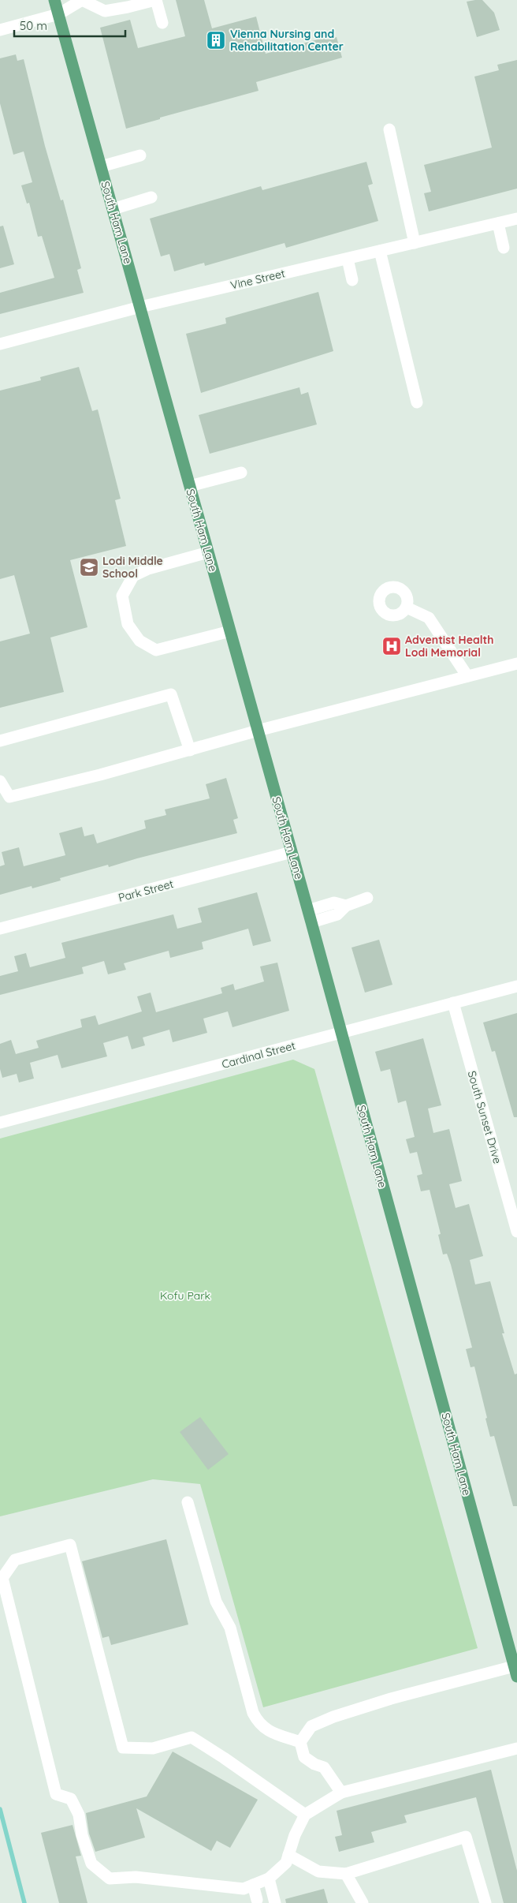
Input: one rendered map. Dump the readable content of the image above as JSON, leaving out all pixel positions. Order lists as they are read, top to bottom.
{
  "streets": {
    "main road": ["South Ham Lane"],
    "street": [
      "Vine Street",
      "Park Street",
      "Cardinal Street",
      "South Sunset Drive"
    ]
  },
  "crossings": [
    ["South Ham Lane", "Vine Street"],
    ["South Ham Lane", "Park Street"],
    ["South Ham Lane", "Cardinal Street"],
    ["Cardinal Street", "South Sunset Drive"]
  ],
  "parks": ["Kofu Park"],
  "places": {
    "building": ["Vienna Nursing and Rehabilitation Center"],
    "school or university": ["Lodi Middle School"],
    "hospital": ["Adventist Health Lodi Memorial"]
  },
  "scale_bar": "50 m"
}
